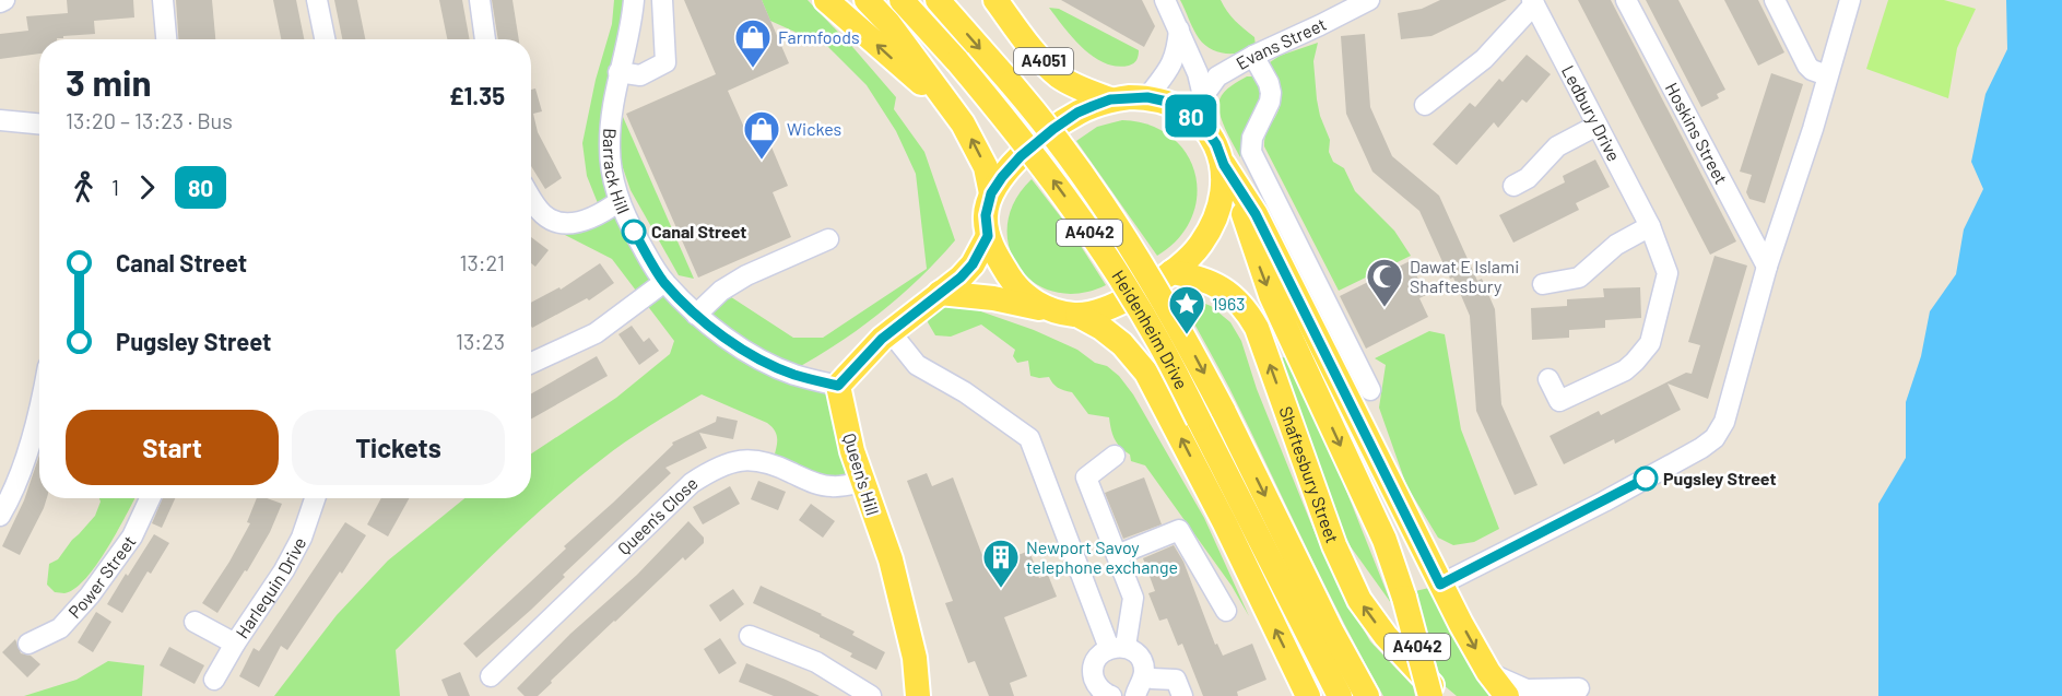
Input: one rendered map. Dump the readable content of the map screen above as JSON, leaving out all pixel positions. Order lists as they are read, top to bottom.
{
  "streets": {
    "main road": [
      "A4051",
      "A4042",
      "Heidenheim Drive",
      "Queen's Hill",
      "Shaftesbury Street"
    ],
    "street": [
      "Evans Street",
      "Ledbury Drive",
      "Hoskins Street",
      "Barrack Hill",
      "Queen's Close",
      "Power Street",
      "Harlequin Drive"
    ]
  },
  "crossings": [
    ["A4051", "Shaftesbury Street"],
    ["Barrack Hill", "Queen's Hill"],
    ["Queen's Hill", "Queen's Close"]
  ],
  "places": {
    "shop": ["Farmfoods", "Wickes"],
    "other": ["Canal Street", "Pugsley Street"],
    "mosque": ["Dawat E Islami Shaftesbury"],
    "place": ["1963"],
    "building": ["Newport Savoy telephone exchange"]
  },
  "lines": ["bus line 80"],
  "page": {
    "on_map": "80",
    "heading": ["3 min", "13:20 – 13:23 · Bus", "£1.35"],
    "legs": ["1", "80"],
    "list": [
      {
        "name": "Canal Street",
        "value": "13:21"
      },
      {
        "name": "Pugsley Street",
        "value": "13:23"
      }
    ],
    "buttons": ["Start", "Tickets"]
  }
}
